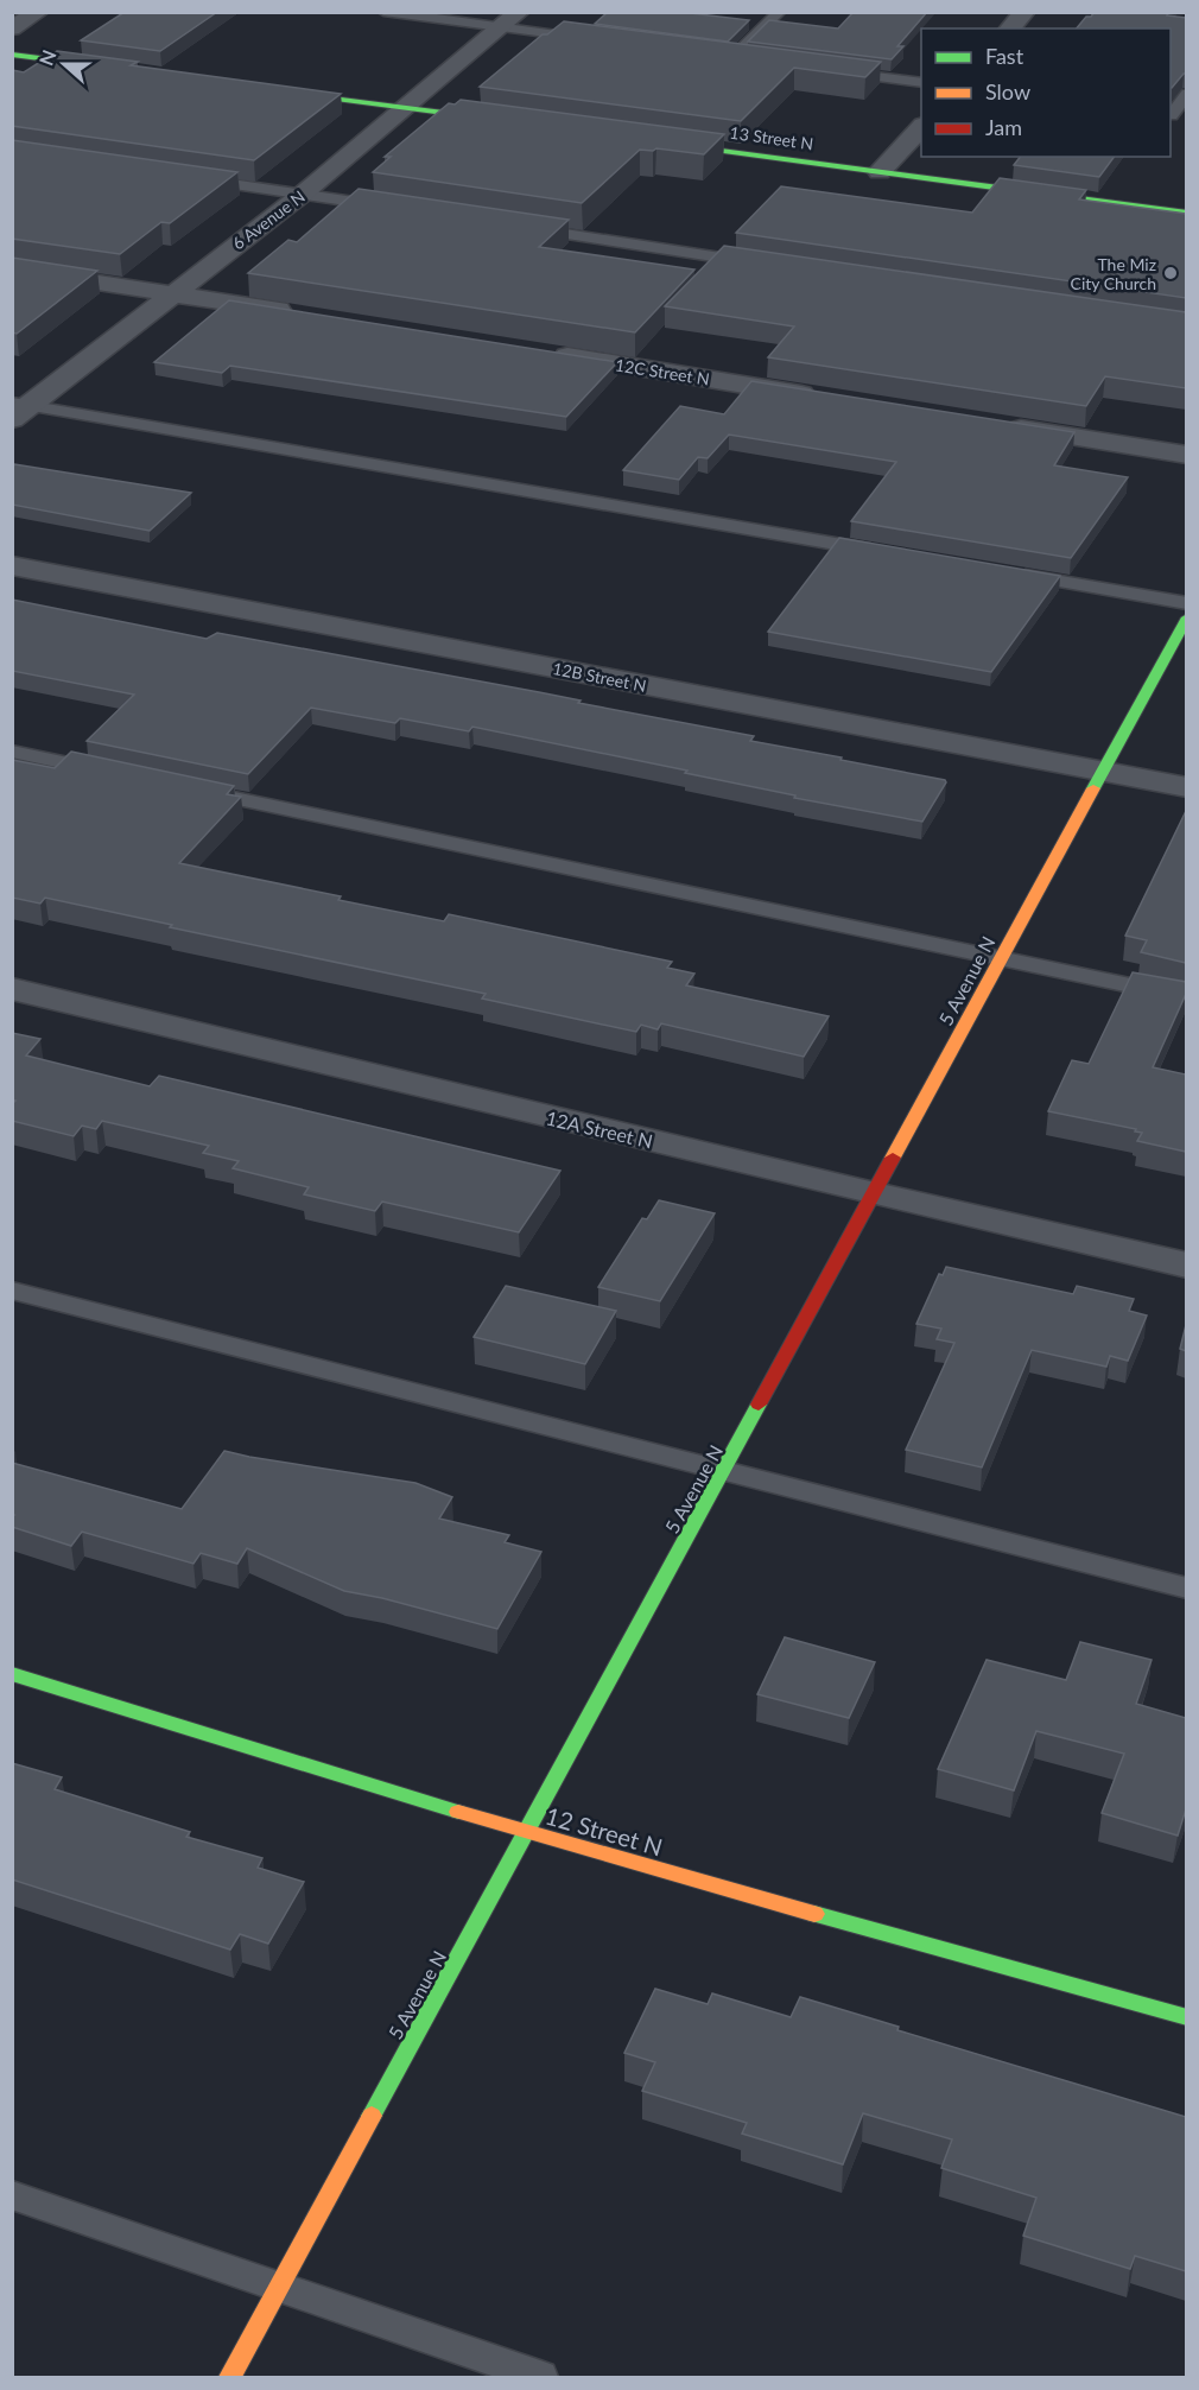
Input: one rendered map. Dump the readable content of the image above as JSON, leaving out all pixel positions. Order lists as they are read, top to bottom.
{
  "streets": {
    "main road": ["13 Street N", "5 Avenue N", "12 Street N"],
    "street": [
      "6 Avenue N",
      "12C Street N",
      "12B Street N",
      "12A Street N"
    ]
  },
  "crossings": [
    ["12B Street N", "5 Avenue N"],
    ["5 Avenue N", "12A Street N"],
    ["5 Avenue N", "12 Street N"]
  ],
  "places": ["The Miz City Church"],
  "legend": ["Fast", "Slow", "Jam"],
  "north": "left"
}
